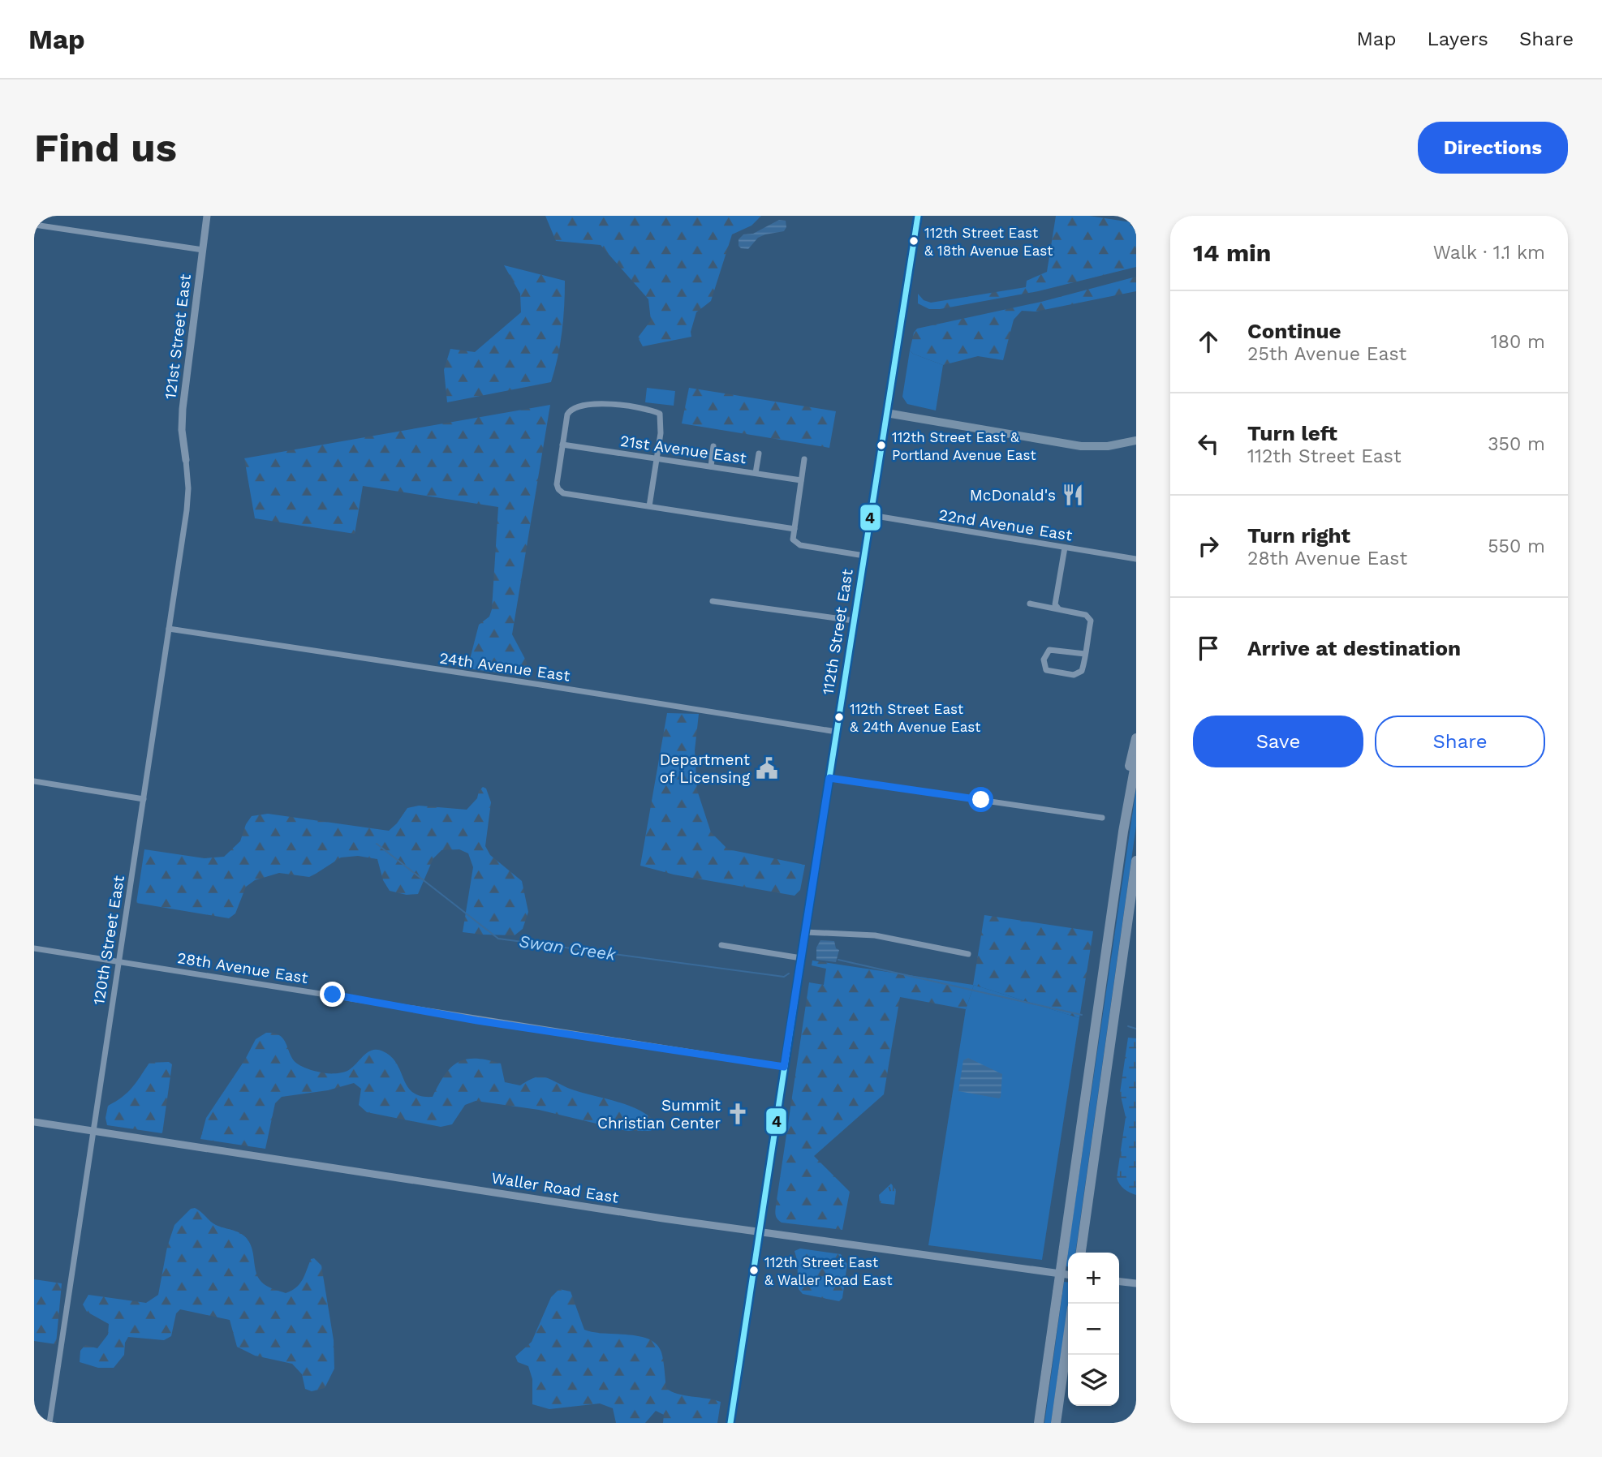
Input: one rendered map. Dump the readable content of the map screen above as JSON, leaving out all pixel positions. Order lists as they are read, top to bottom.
{
  "streets": {
    "main road": ["112th Street East"],
    "street": [
      "121st Street East",
      "21st Avenue East",
      "22nd Avenue East",
      "24th Avenue East",
      "120th Street East",
      "28th Avenue East",
      "Waller Road East"
    ]
  },
  "crossings": [
    ["121st Street East", "120th Street East"],
    ["22nd Avenue East", "112th Street East"],
    ["112th Street East", "24th Avenue East"],
    ["112th Street East", "28th Avenue East"],
    ["112th Street East", "Waller Road East"],
    ["24th Avenue East", "120th Street East"],
    ["120th Street East", "28th Avenue East"],
    ["120th Street East", "Waller Road East"]
  ],
  "water": ["Swan Creek"],
  "places": {
    "other": [
      "112th Street East & 18th Avenue East",
      "112th Street East & Portland Avenue East",
      "112th Street East & 24th Avenue East",
      "112th Street East & Waller Road East"
    ],
    "restaurant": ["McDonald's"],
    "public building": ["Department of Licensing"],
    "church": ["Summit Christian Center"]
  },
  "lines": ["transit line 4"],
  "page": {
    "header": "Map",
    "nav": ["Map", "Layers", "Share"],
    "buttons": [
      "Directions",
      ["Save", "Share"]
    ],
    "title": "Find us",
    "heading": ["14 min", "Walk · 1.1 km"],
    "list": [
      ["Continue", "25th Avenue East", "180 m"],
      ["Turn left", "112th Street East", "350 m"],
      ["Turn right", "28th Avenue East", "550 m"],
      "Arrive at destination"
    ],
    "map_buttons": ["+", "−"]
  }
}
